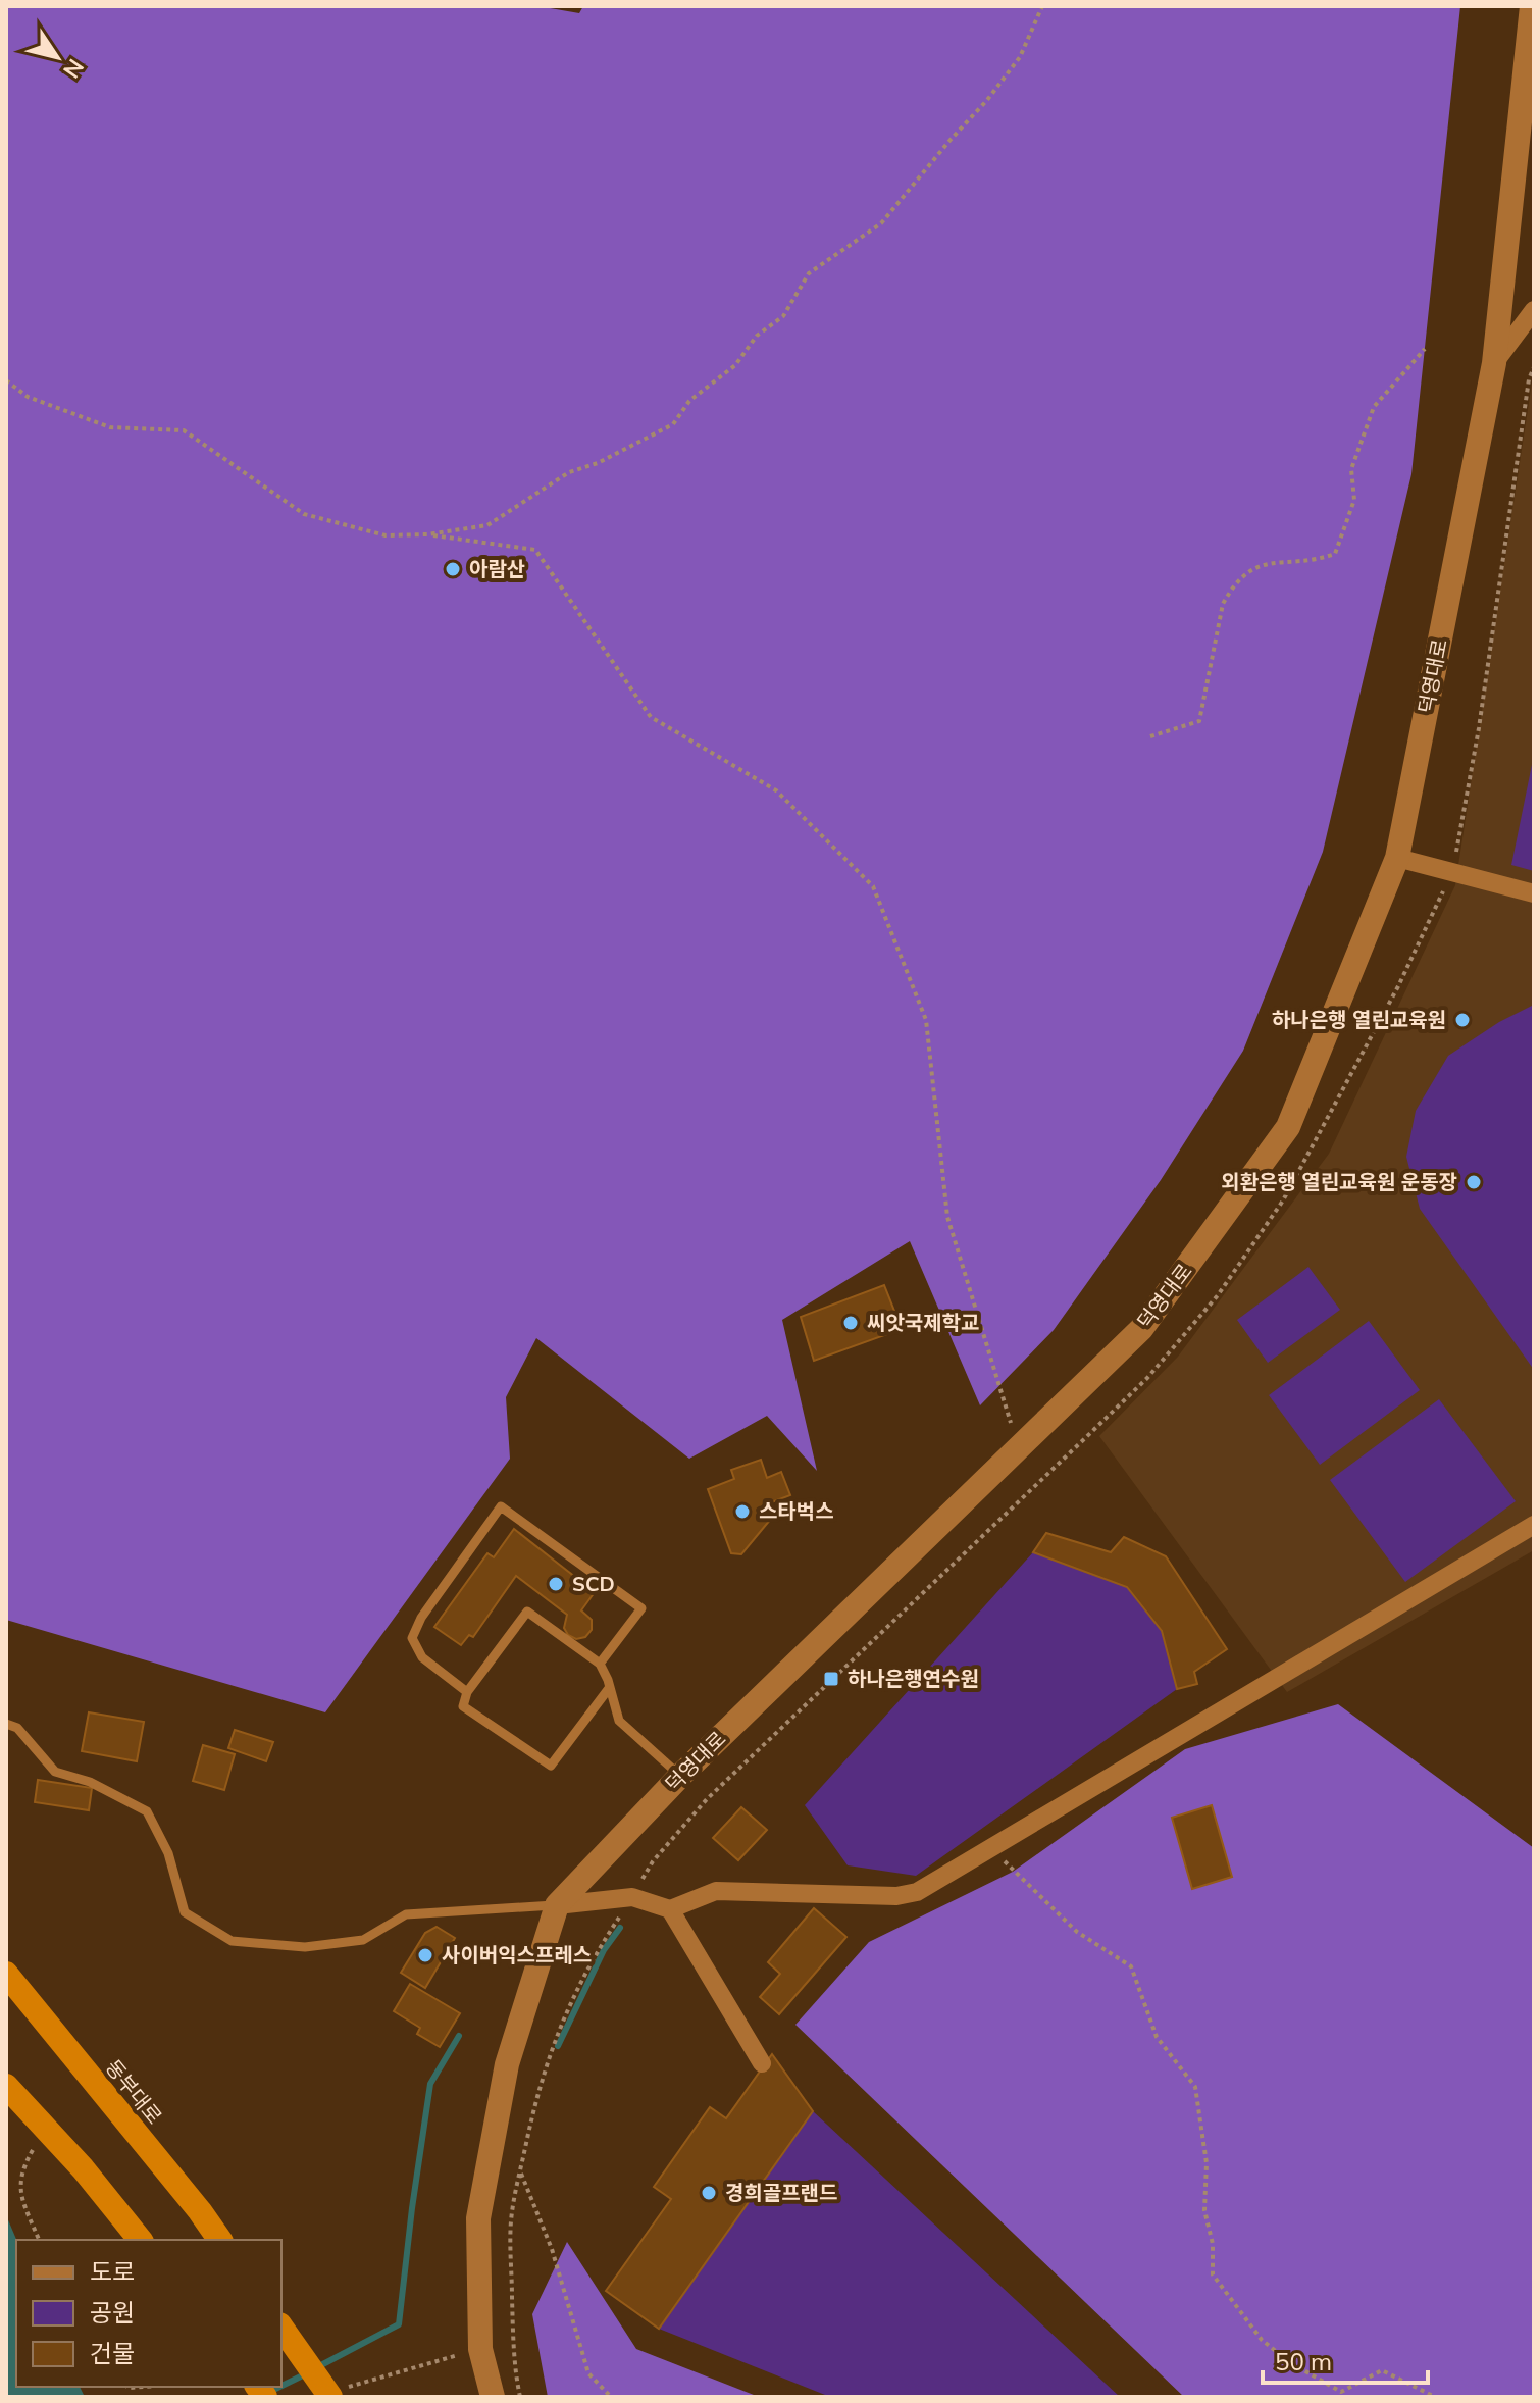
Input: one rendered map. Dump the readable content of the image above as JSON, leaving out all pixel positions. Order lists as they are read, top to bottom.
{
  "streets": {
    "highway": ["동부대로"],
    "main road": ["덕영대로"]
  },
  "places": {
    "other": [
      "아람산",
      "하나은행 열린교육원",
      "외환은행 열린교육원 운동장",
      "씨앗국제학교",
      "스타벅스",
      "SCD",
      "사이버익스프레스",
      "경희골프랜드"
    ],
    "transit": ["하나은행연수원"]
  },
  "legend": ["도로", "공원", "건물"],
  "scale_bar": "50 m",
  "north": "bottom right"
}
